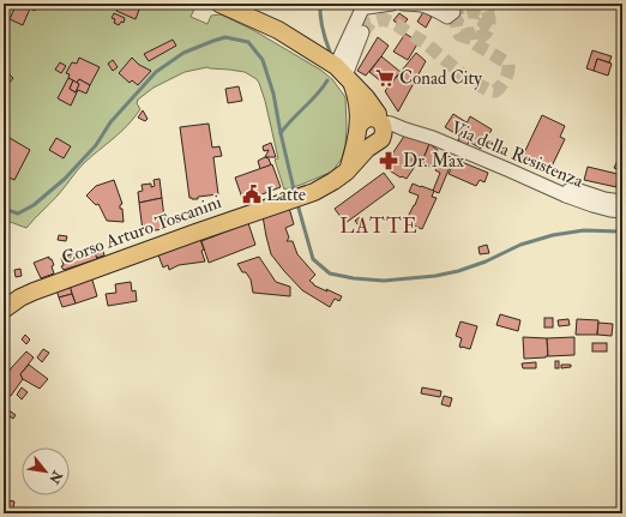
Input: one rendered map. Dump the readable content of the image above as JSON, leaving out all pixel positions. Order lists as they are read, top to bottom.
{
  "streets": {
    "main road": ["Corso Arturo Toscanini"],
    "street": ["Via della Resistenza"]
  },
  "crossings": [
    ["Via della Resistenza", "Corso Arturo Toscanini"]
  ],
  "districts": ["LATTE"],
  "places": {
    "supermarket": ["Conad City"],
    "pharmacy": ["Dr. Max"],
    "public building": ["Latte"]
  },
  "north": "bottom right"
}
